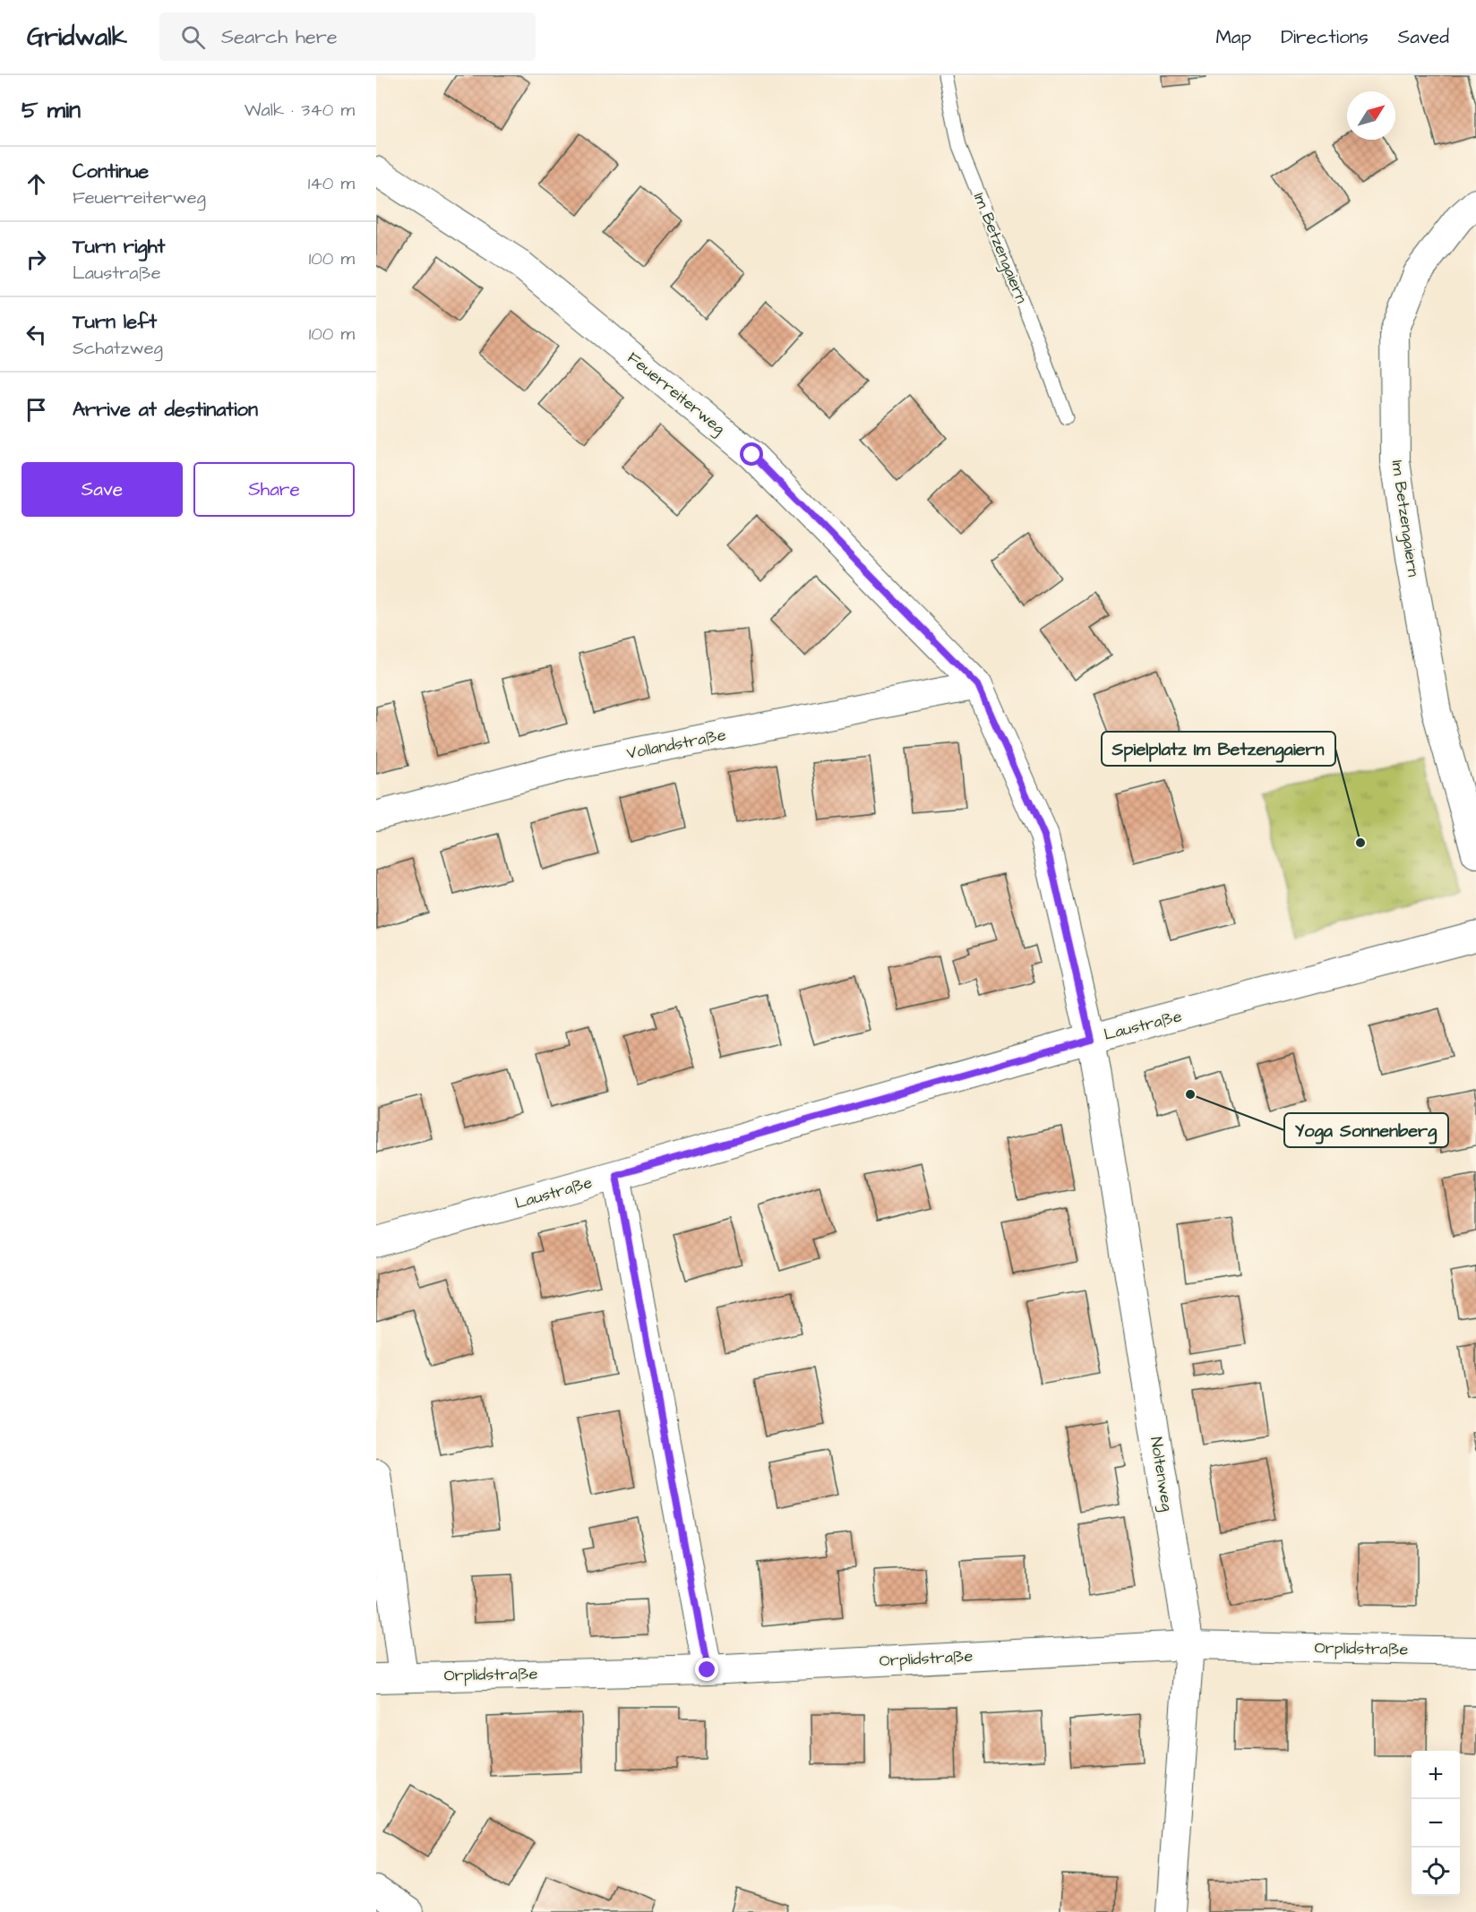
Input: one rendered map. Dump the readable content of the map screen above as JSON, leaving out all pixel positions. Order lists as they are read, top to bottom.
{
  "streets": {
    "street": [
      "Im Betzengaiern",
      "Feuerreiterweg",
      "Vollandstraße",
      "Laustraße",
      "Noltenweg",
      "Orplidstraße"
    ]
  },
  "crossings": [
    ["Feuerreiterweg", "Vollandstraße"],
    ["Feuerreiterweg", "Laustraße"],
    ["Feuerreiterweg", "Noltenweg"],
    ["Laustraße", "Noltenweg"],
    ["Noltenweg", "Orplidstraße"]
  ],
  "places": ["Spielplatz Im Betzengaiern", "Yoga Sonnenberg"],
  "north": "top right",
  "page": {
    "header": "Gridwalk",
    "search": "Search here",
    "nav": ["Map", "Directions", "Saved"],
    "heading": ["5 min", "Walk · 340 m"],
    "list": [
      ["Continue", "Feuerreiterweg", "140 m"],
      ["Turn right", "Laustraße", "100 m"],
      ["Turn left", "Schatzweg", "100 m"],
      "Arrive at destination"
    ],
    "buttons": ["Save", "Share"],
    "map_buttons": ["+", "−"]
  }
}
